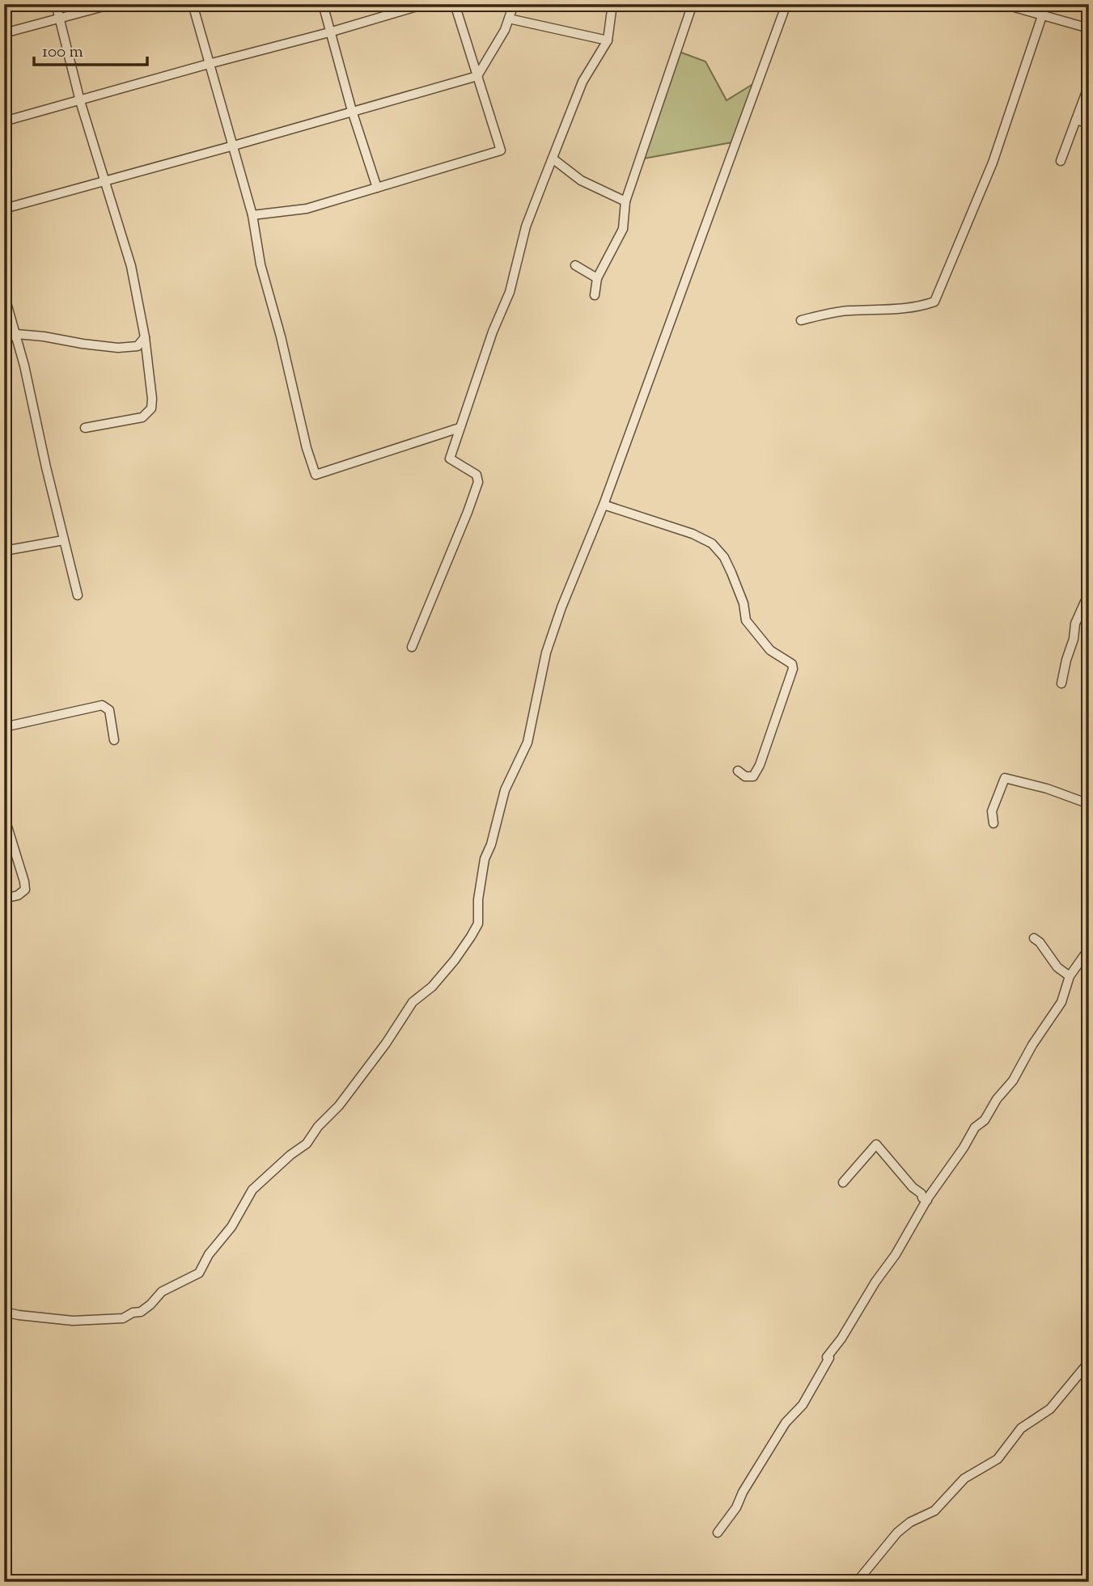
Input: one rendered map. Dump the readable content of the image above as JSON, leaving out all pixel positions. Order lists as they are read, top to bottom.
{
  "scale_bar": "100 m"
}
